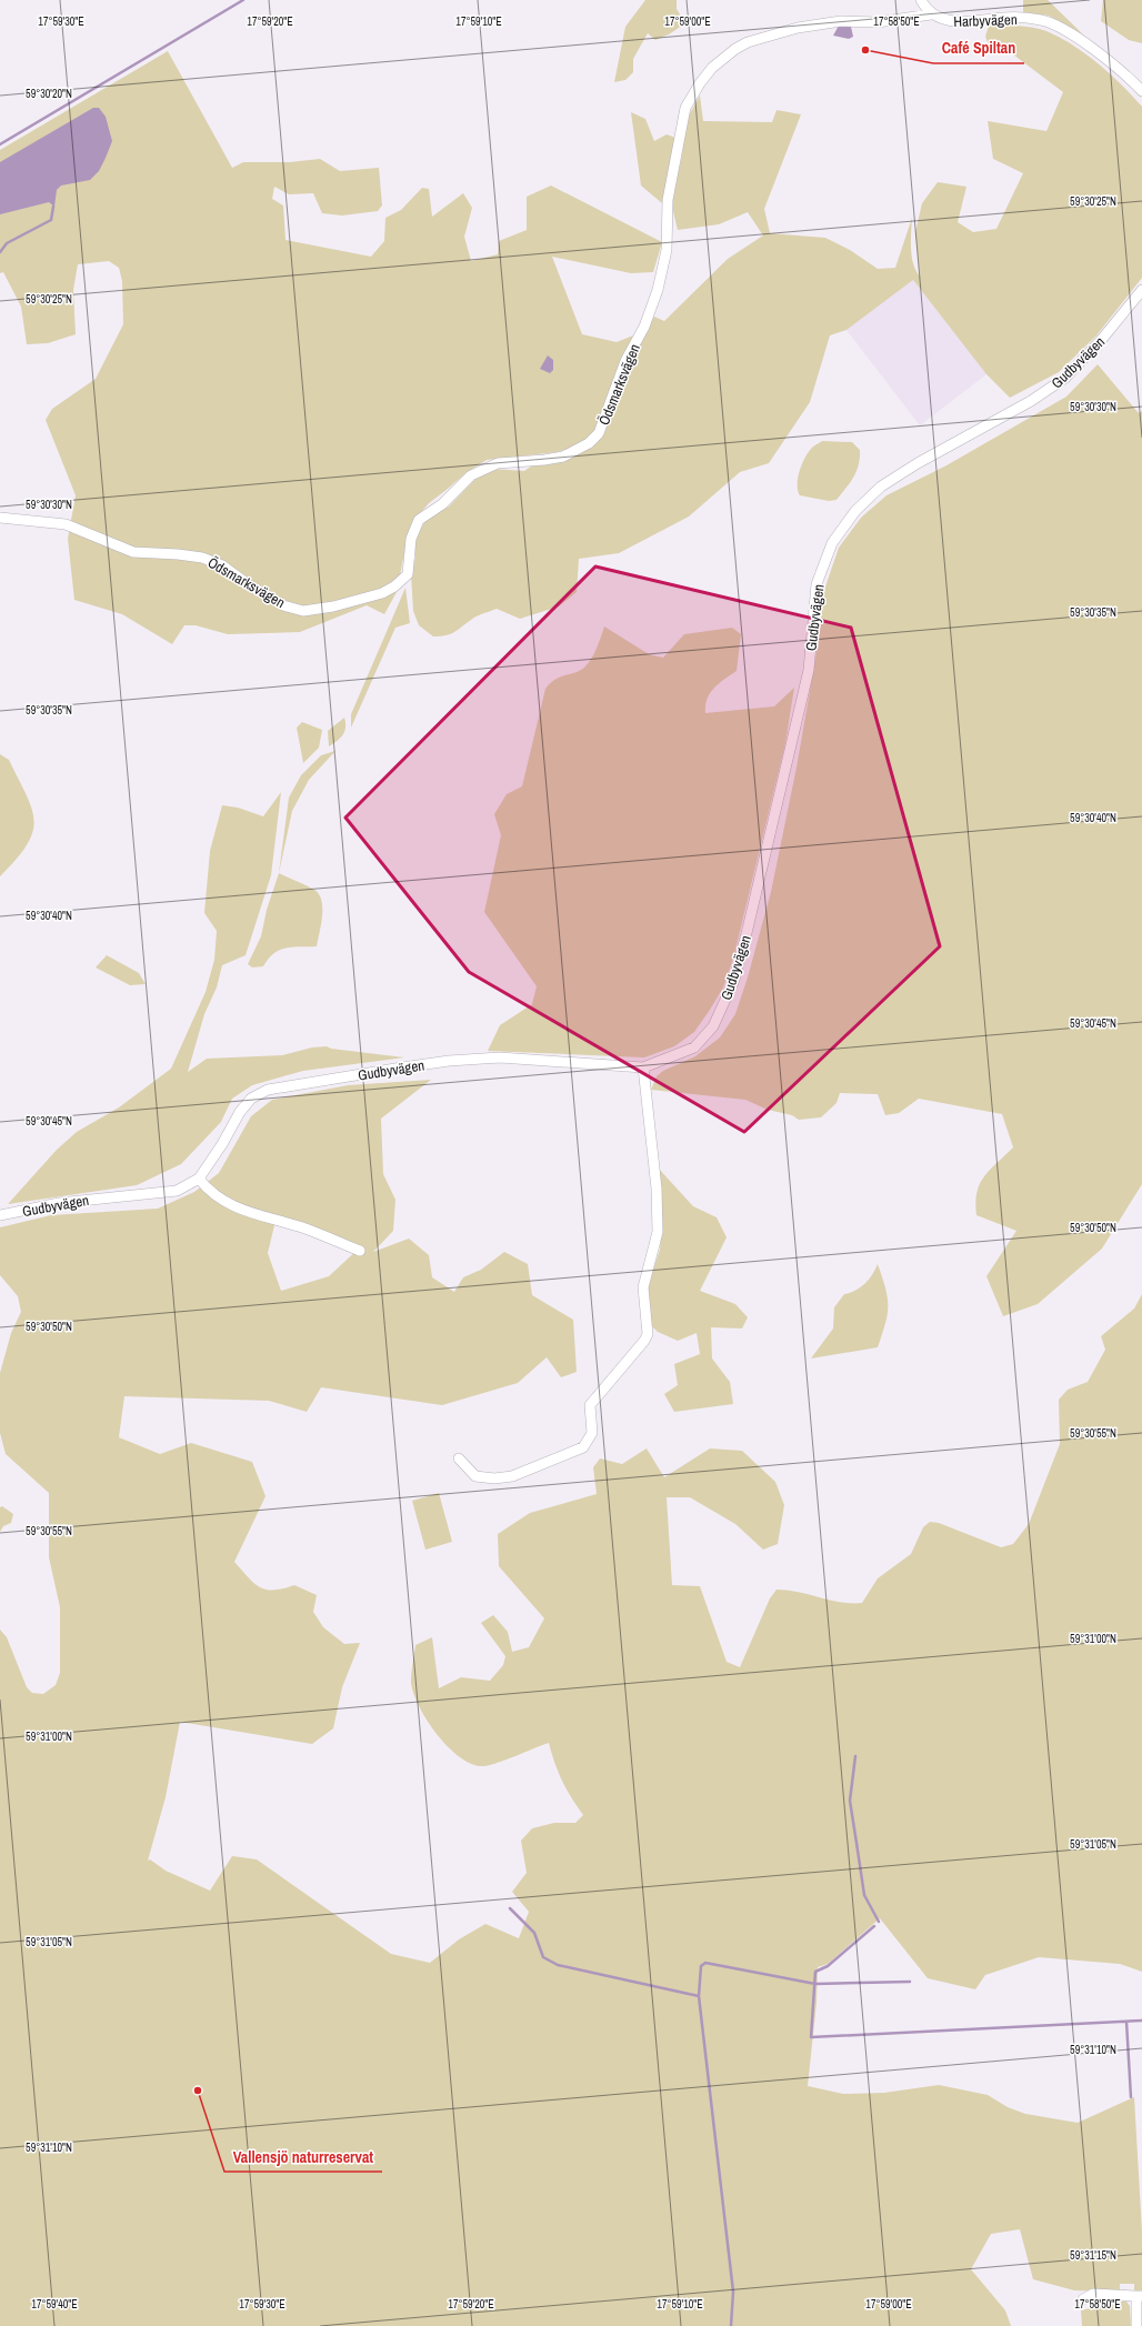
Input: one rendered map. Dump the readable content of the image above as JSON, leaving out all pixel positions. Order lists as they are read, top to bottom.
{
  "streets": {
    "street": ["Harbyvägen", "Gudbyvägen", "Ödsmarksvägen"]
  },
  "crossings": [
    ["Harbyvägen", "Ödsmarksvägen"]
  ],
  "places": ["Café Spiltan", "Vallensjö naturreservat"],
  "coordinates": [
    "17°59'30\"E",
    "17°59'20\"E",
    "17°59'10\"E",
    "17°59'00\"E",
    "17°58'50\"E",
    "59°30'20\"N",
    "59°30'25\"N",
    "59°30'30\"N",
    "59°30'35\"N",
    "59°30'40\"N",
    "59°30'45\"N",
    "59°30'50\"N",
    "59°30'55\"N",
    "59°31'00\"N",
    "59°31'05\"N",
    "59°31'10\"N",
    "59°31'15\"N",
    "17°59'40\"E"
  ]
}
